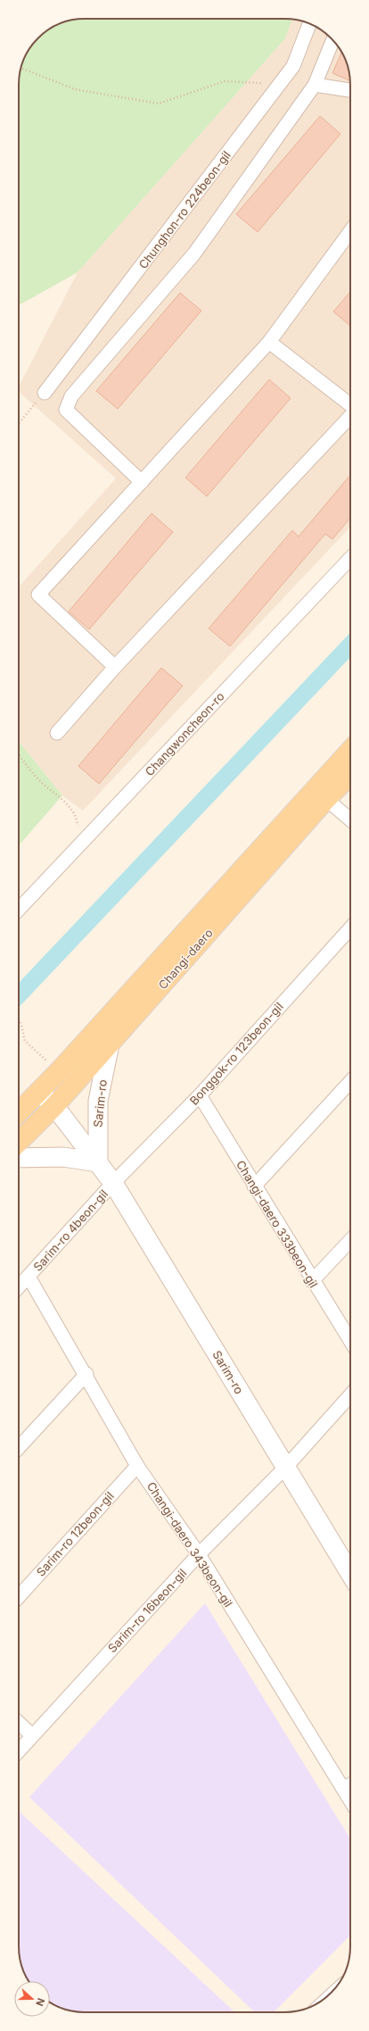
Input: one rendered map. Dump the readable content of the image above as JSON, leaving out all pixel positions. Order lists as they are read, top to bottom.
{
  "streets": {
    "main road": ["Changi-daero"],
    "street": [
      "Chunghon-ro 224beon-gil",
      "Changwoncheon-ro",
      "Bonggok-ro 123beon-gil",
      "Sarim-ro",
      "Changi-daero 333beon-gil",
      "Sarim-ro 4beon-gil",
      "Sarim-ro 12beon-gil",
      "Changi-daero 343beon-gil",
      "Sarim-ro 16beon-gil"
    ]
  },
  "crossings": [
    ["Changi-daero", "Sarim-ro"],
    ["Bonggok-ro 123beon-gil", "Sarim-ro"],
    ["Bonggok-ro 123beon-gil", "Changi-daero 333beon-gil"],
    ["Bonggok-ro 123beon-gil", "Sarim-ro 4beon-gil"],
    ["Sarim-ro", "Sarim-ro 4beon-gil"],
    ["Sarim-ro", "Sarim-ro 16beon-gil"],
    ["Sarim-ro 4beon-gil", "Changi-daero 343beon-gil"],
    ["Sarim-ro 12beon-gil", "Changi-daero 343beon-gil"],
    ["Changi-daero 343beon-gil", "Sarim-ro 16beon-gil"]
  ],
  "north": "right"
}
